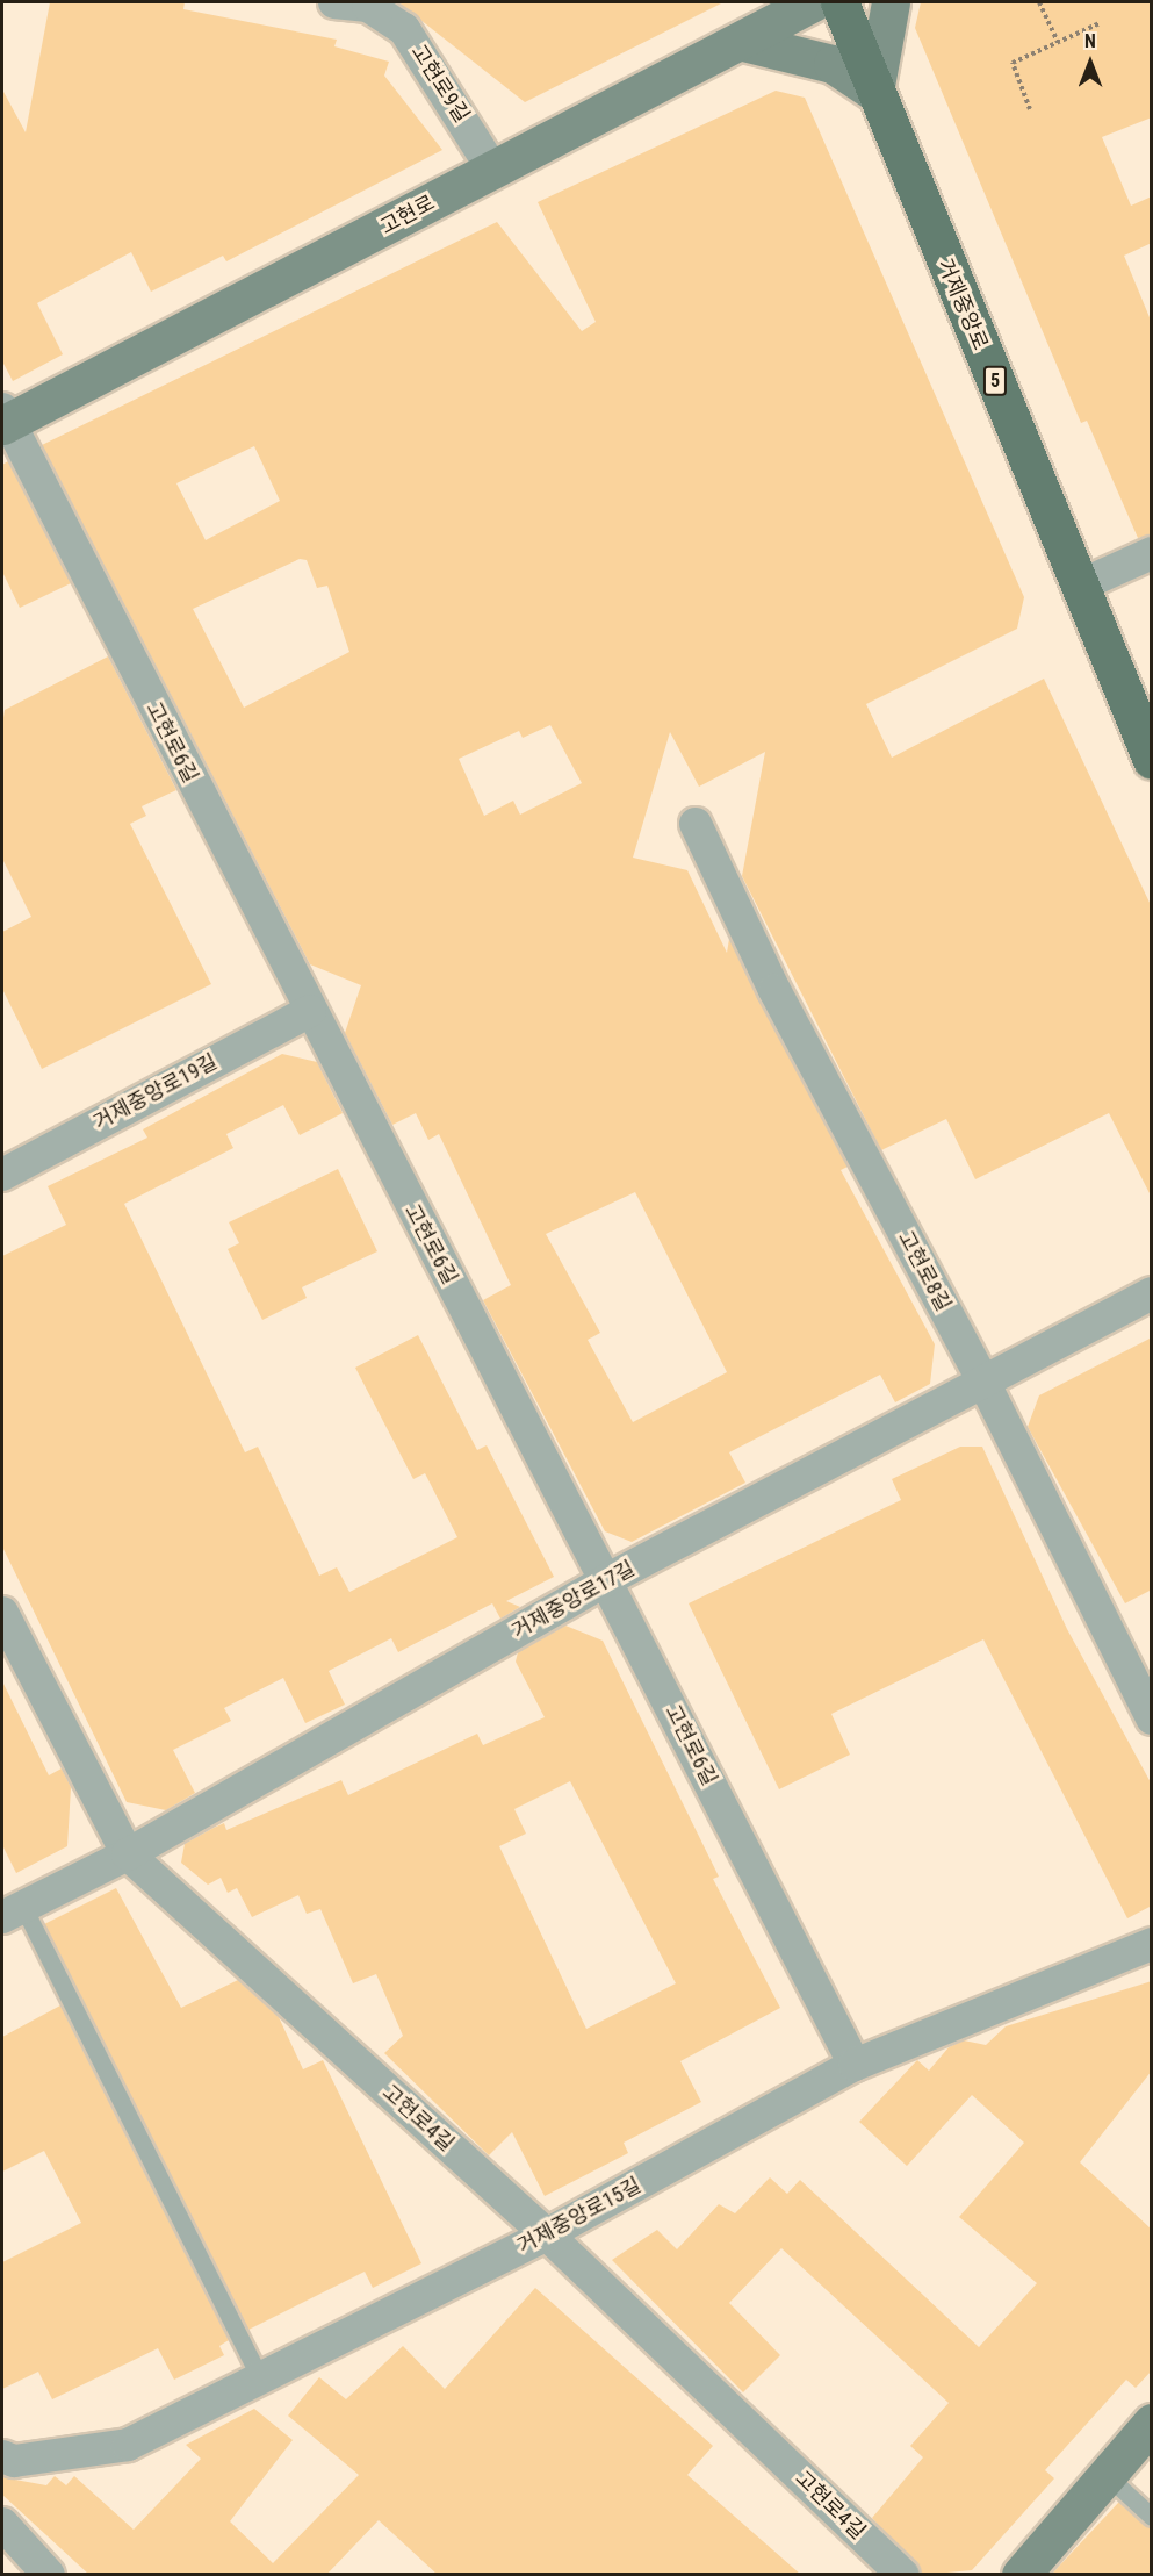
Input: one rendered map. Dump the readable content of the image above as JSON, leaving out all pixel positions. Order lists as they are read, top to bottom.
{
  "streets": {
    "main road": ["거제중앙로", "5"],
    "street": [
      "고현로9길",
      "고현로",
      "고현로6길",
      "거제중앙로19길",
      "고현로8길",
      "거제중앙로17길",
      "고현로4길",
      "거제중앙로15길"
    ]
  },
  "crossings": [
    ["고현로9길", "고현로"],
    ["고현로", "고현로6길"],
    ["고현로6길", "거제중앙로19길"],
    ["고현로6길", "거제중앙로17길"],
    ["고현로6길", "거제중앙로15길"],
    ["고현로8길", "거제중앙로17길"],
    ["거제중앙로17길", "고현로4길"],
    ["고현로4길", "거제중앙로15길"]
  ],
  "north": "top"
}
